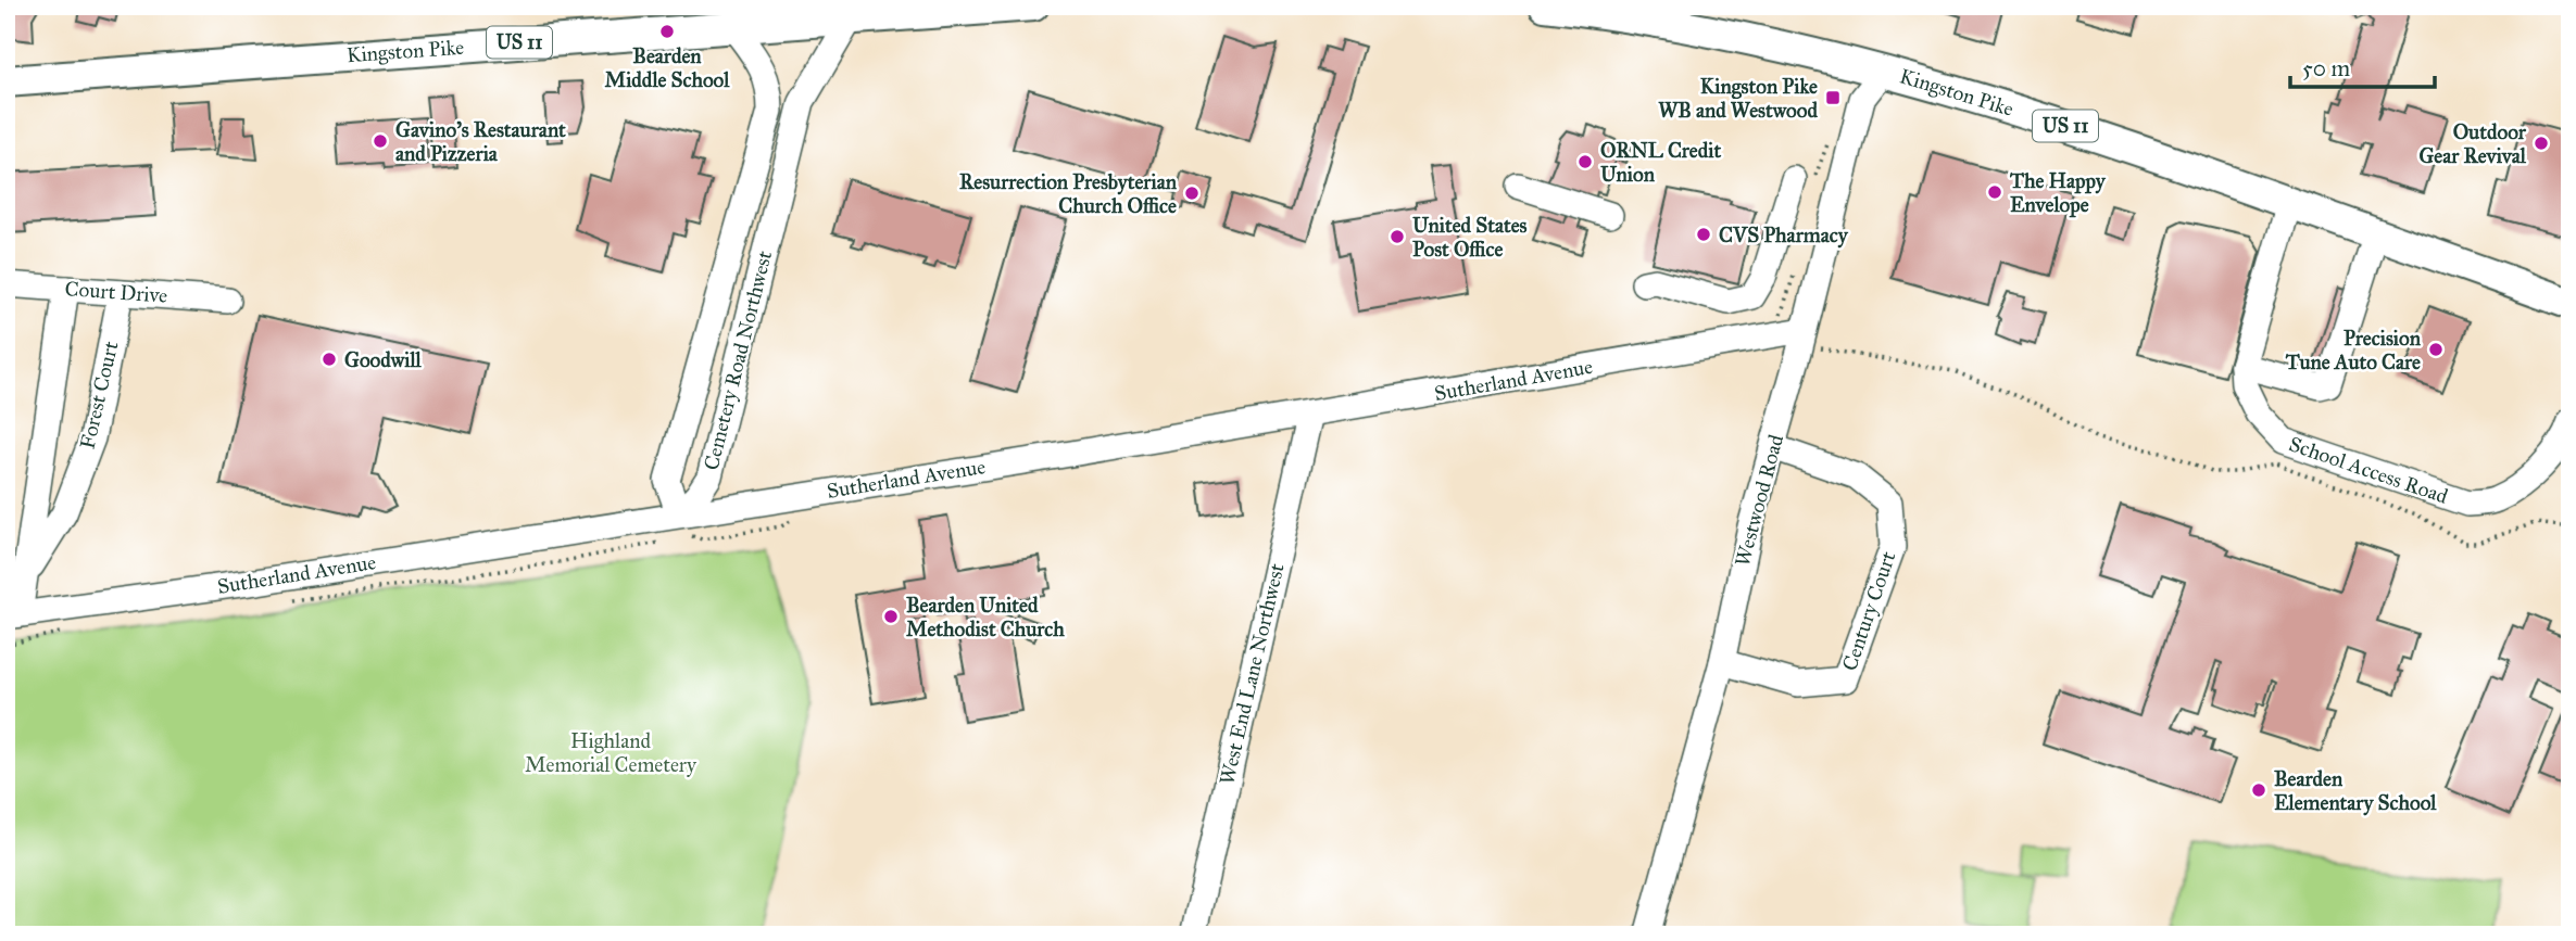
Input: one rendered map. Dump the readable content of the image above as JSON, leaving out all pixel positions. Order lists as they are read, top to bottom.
{
  "streets": {
    "main road": ["US 11", "Kingston Pike"],
    "street": [
      "Court Drive",
      "Cemetery Road Northwest",
      "Sutherland Avenue",
      "Forest Court",
      "School Access Road",
      "Westwood Road",
      "Century Court",
      "West End Lane Northwest"
    ]
  },
  "crossings": [
    ["Kingston Pike", "Cemetery Road Northwest"],
    ["Kingston Pike", "Westwood Road"],
    ["Court Drive", "Forest Court"],
    ["Cemetery Road Northwest", "Sutherland Avenue"],
    ["Sutherland Avenue", "Forest Court"],
    ["Sutherland Avenue", "Westwood Road"],
    ["Sutherland Avenue", "West End Lane Northwest"],
    ["Westwood Road", "Century Court"]
  ],
  "parks": ["Highland Memorial Cemetery"],
  "places": {
    "other": [
      "Bearden Middle School",
      "Gavino's Restaurant and Pizzeria",
      "Outdoor Gear Revival",
      "ORNL Credit Union",
      "The Happy Envelope",
      "Resurrection Presbyterian Church Office",
      "CVS Pharmacy",
      "United States Post Office",
      "Precision Tune Auto Care",
      "Goodwill",
      "Bearden United Methodist Church",
      "Bearden Elementary School"
    ],
    "transit": ["Kingston Pike WB and Westwood"]
  },
  "scale_bar": "50 m"
}
